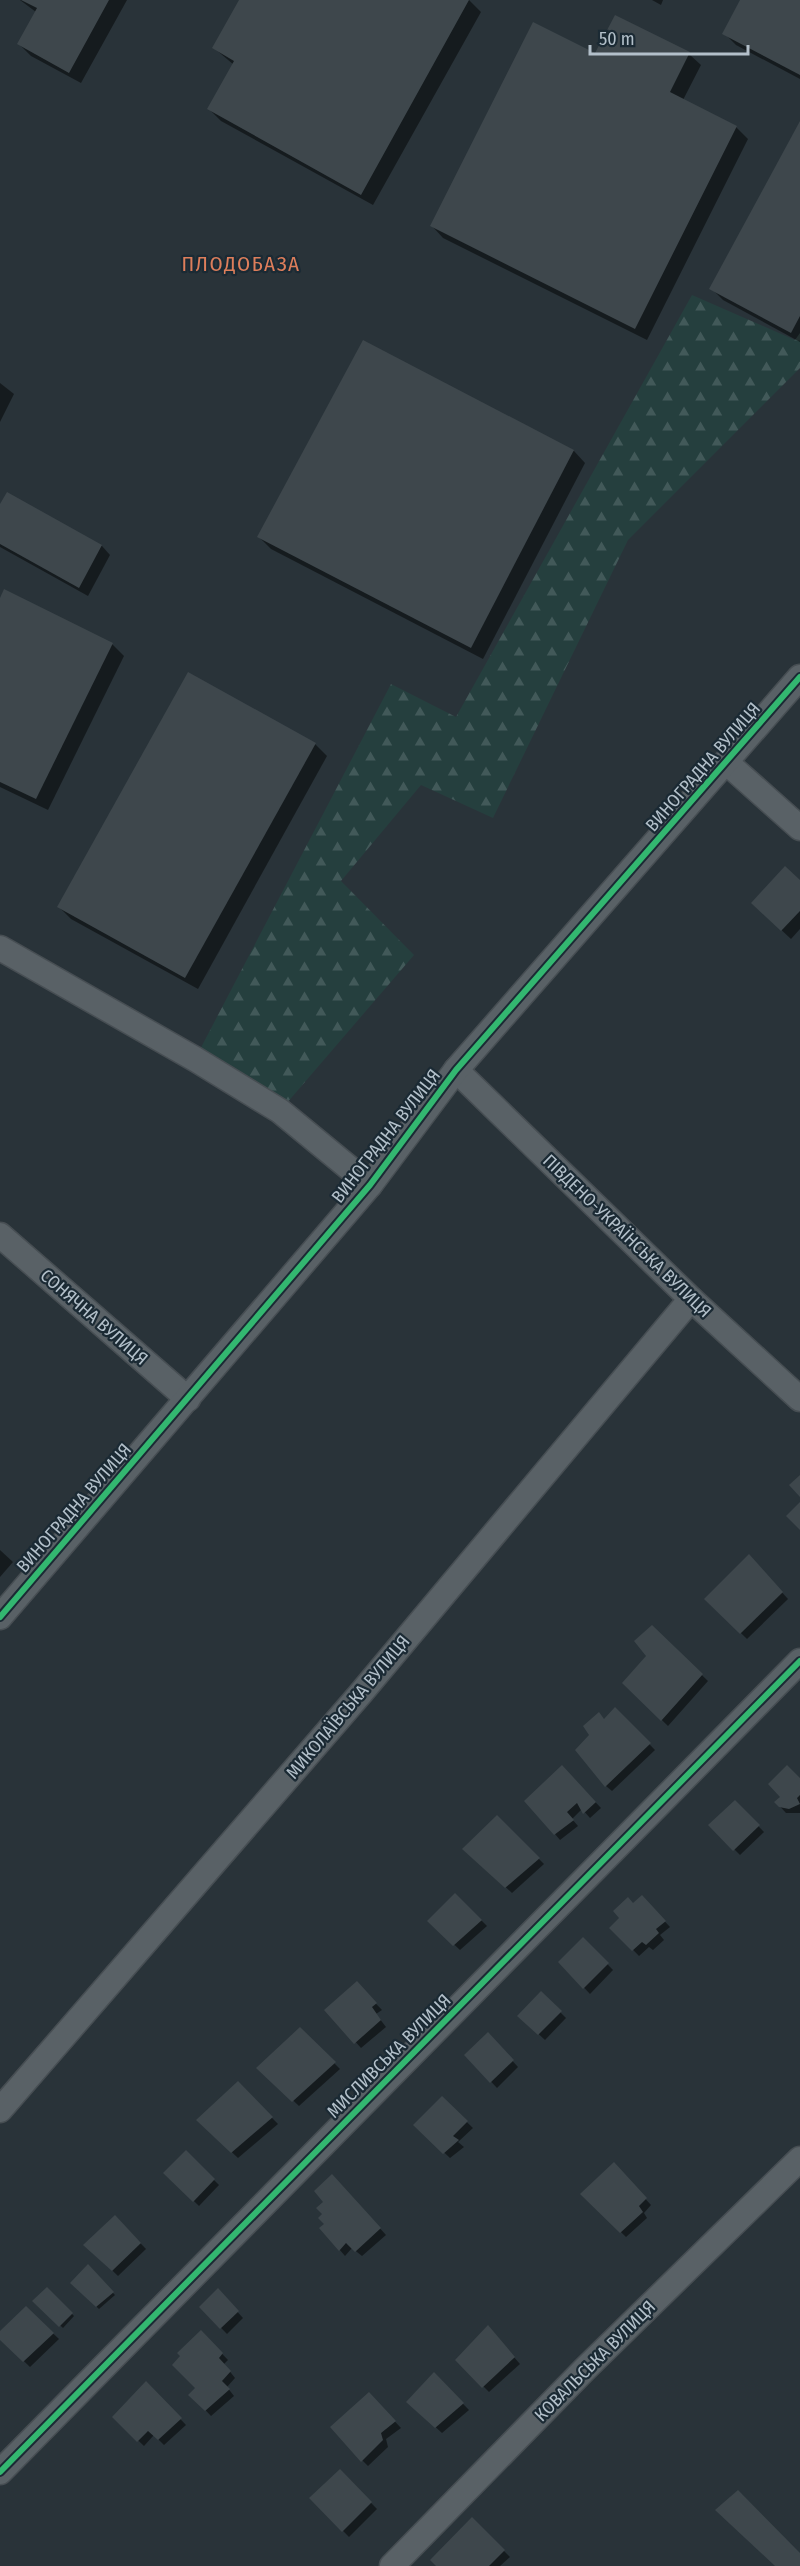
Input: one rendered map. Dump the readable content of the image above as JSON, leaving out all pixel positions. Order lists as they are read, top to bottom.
{
  "streets": {
    "street": [
      "ВИНОГРАДНА ВУЛИЦЯ",
      "ПІВДЕНО-УКРАЇНСЬКА ВУЛИЦЯ",
      "СОНЯЧНА ВУЛИЦЯ",
      "МИКОЛАЇВСЬКА ВУЛИЦЯ",
      "МИСЛИВСЬКА ВУЛИЦЯ",
      "КОВАЛЬСЬКА ВУЛИЦЯ"
    ]
  },
  "crossings": [
    ["ВИНОГРАДНА ВУЛИЦЯ", "ПІВДЕНО-УКРАЇНСЬКА ВУЛИЦЯ"],
    ["ВИНОГРАДНА ВУЛИЦЯ", "СОНЯЧНА ВУЛИЦЯ"],
    ["ПІВДЕНО-УКРАЇНСЬКА ВУЛИЦЯ", "МИКОЛАЇВСЬКА ВУЛИЦЯ"]
  ],
  "districts": ["ПЛОДОБАЗА"],
  "scale_bar": "50 m"
}
